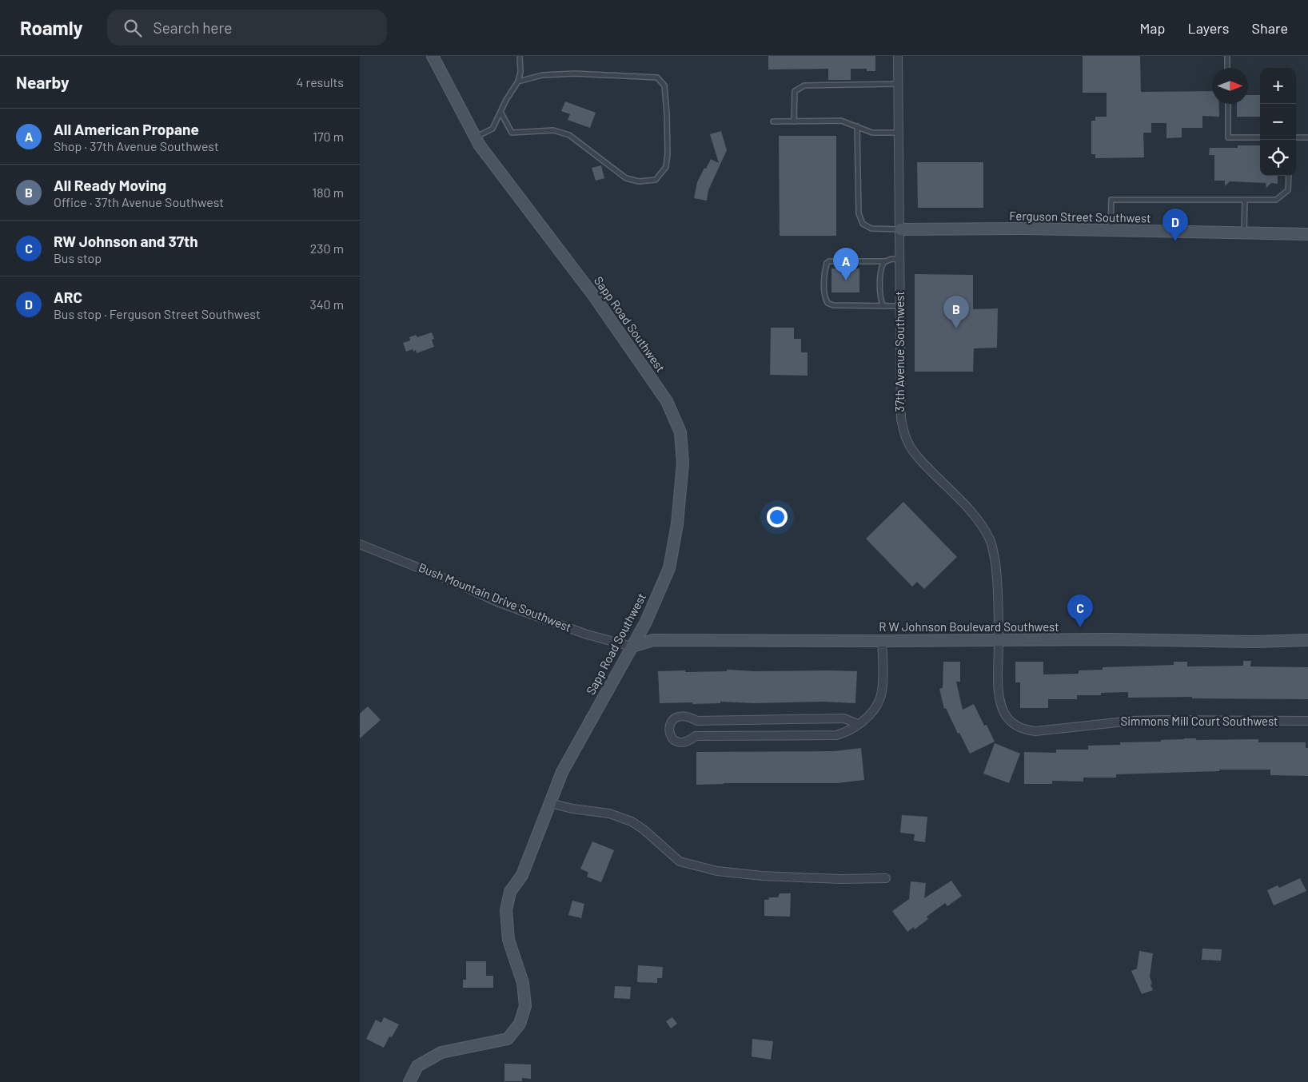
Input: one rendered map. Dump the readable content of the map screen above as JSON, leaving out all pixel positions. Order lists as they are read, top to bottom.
{
  "streets": {
    "street": [
      "Ferguson Street Southwest",
      "Sapp Road Southwest",
      "37th Avenue Southwest",
      "Bush Mountain Drive Southwest",
      "R W Johnson Boulevard Southwest",
      "Simmons Mill Court Southwest"
    ]
  },
  "crossings": [
    ["Ferguson Street Southwest", "37th Avenue Southwest"],
    ["Sapp Road Southwest", "Bush Mountain Drive Southwest"],
    ["Sapp Road Southwest", "R W Johnson Boulevard Southwest"],
    ["37th Avenue Southwest", "R W Johnson Boulevard Southwest"],
    ["37th Avenue Southwest", "Simmons Mill Court Southwest"],
    ["Bush Mountain Drive Southwest", "R W Johnson Boulevard Southwest"],
    ["R W Johnson Boulevard Southwest", "Simmons Mill Court Southwest"]
  ],
  "north": "right",
  "page": {
    "header": "Roamly",
    "search": "Search here",
    "nav": ["Map", "Layers", "Share"],
    "heading": ["Nearby", "4 results"],
    "map_buttons": ["+", "−"],
    "list": [
      {
        "mark": "A",
        "name": "All American Propane",
        "note": "Shop · 37th Avenue Southwest",
        "value": "170 m"
      },
      {
        "mark": "B",
        "name": "All Ready Moving",
        "note": "Office · 37th Avenue Southwest",
        "value": "180 m"
      },
      {
        "mark": "C",
        "name": "RW Johnson and 37th",
        "note": "Bus stop",
        "value": "230 m"
      },
      {
        "mark": "D",
        "name": "ARC",
        "note": "Bus stop · Ferguson Street Southwest",
        "value": "340 m"
      }
    ],
    "pins": [
      "D",
      "A",
      "B",
      "C"
    ]
  }
}
